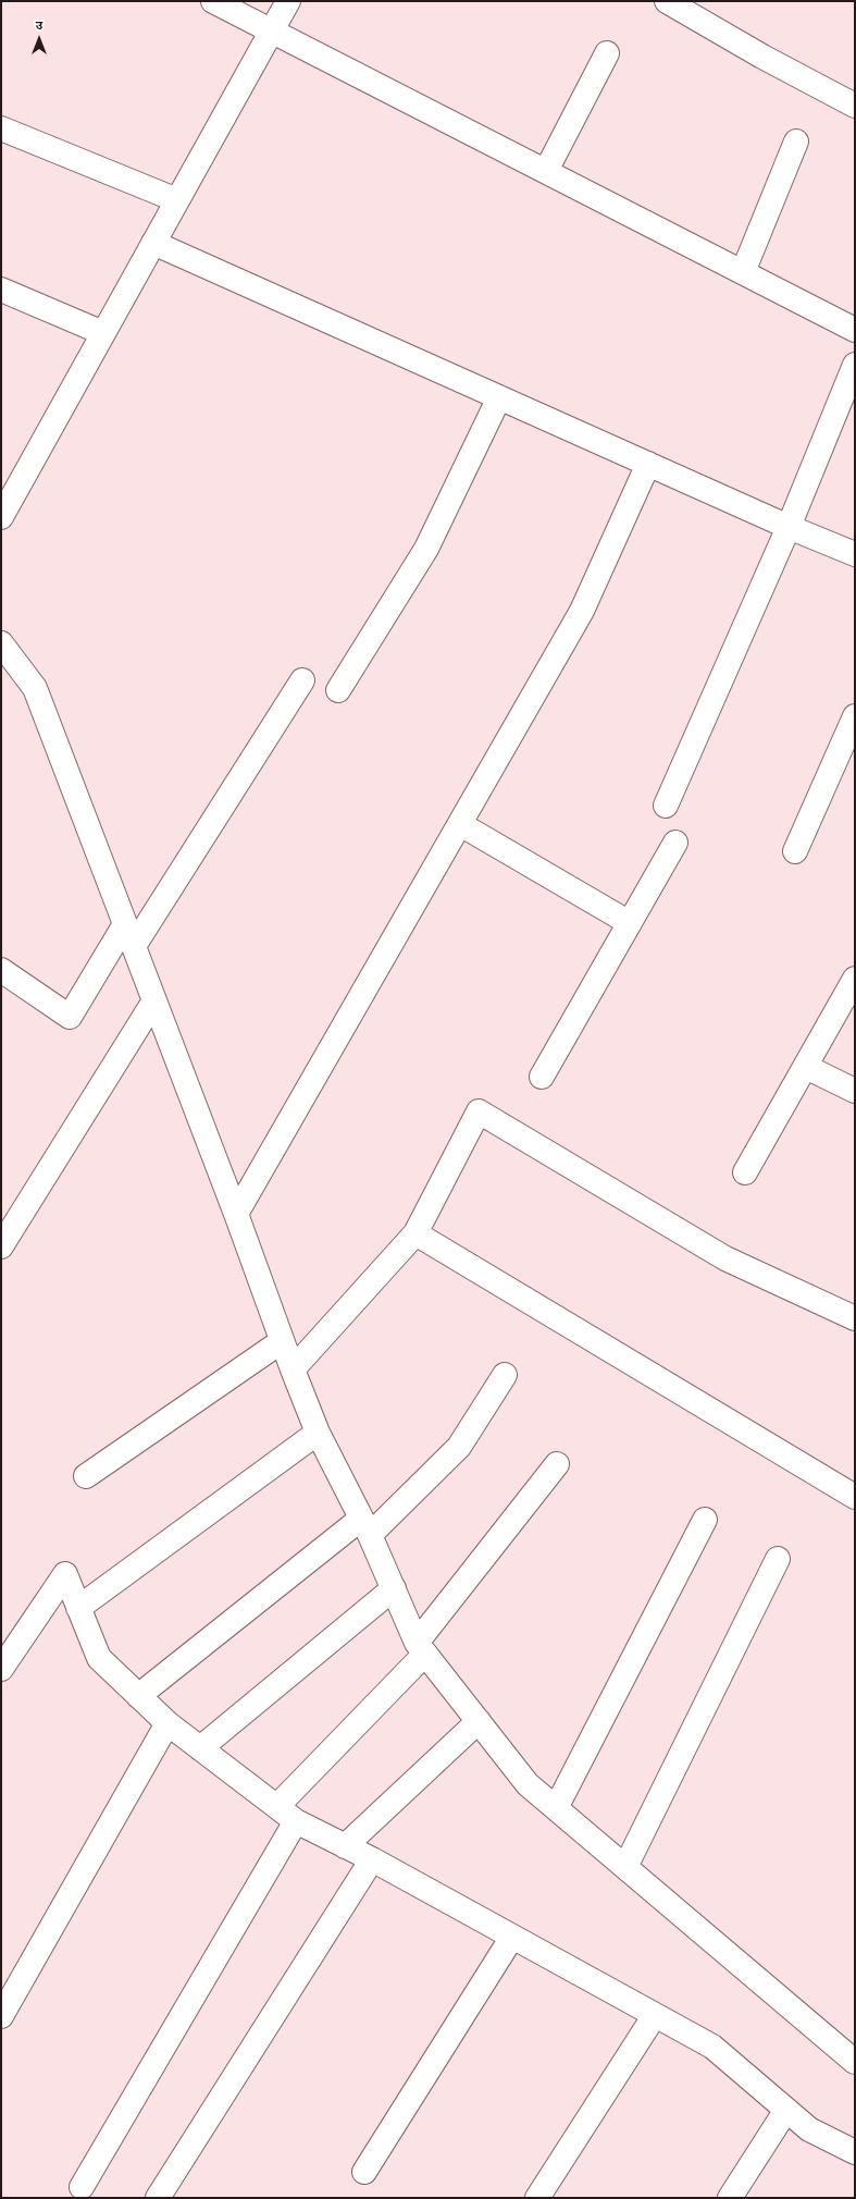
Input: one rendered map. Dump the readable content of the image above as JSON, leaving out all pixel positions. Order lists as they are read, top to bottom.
{
  "north": "top"
}
